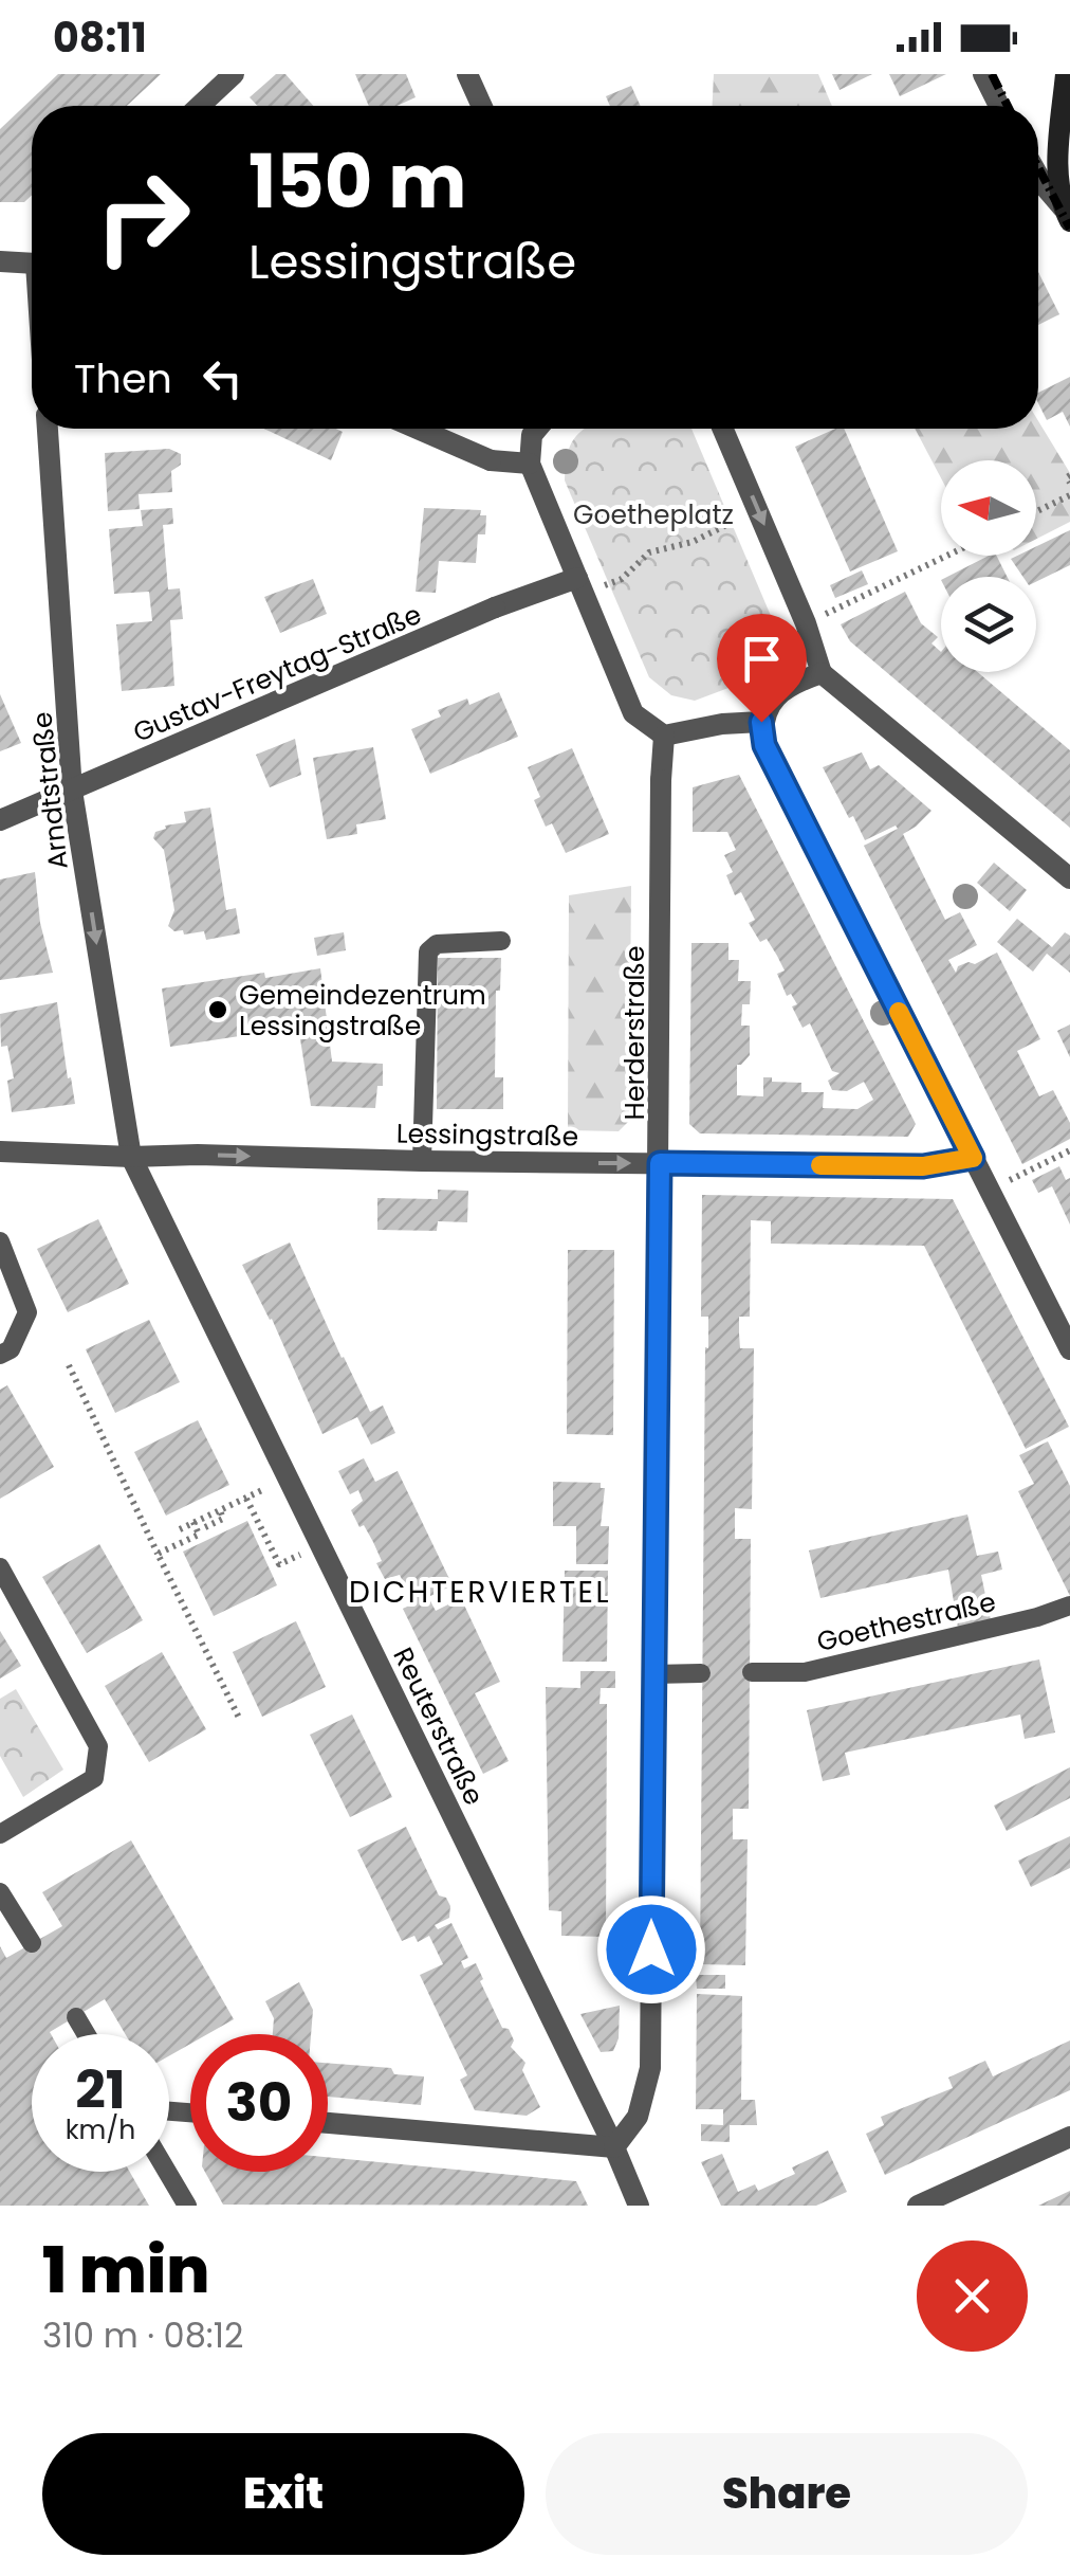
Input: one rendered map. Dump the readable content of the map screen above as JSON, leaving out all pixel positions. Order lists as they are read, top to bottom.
{
  "streets": {
    "street": [
      "Gustav-Freytag-Straße",
      "Arndtstraße",
      "Herderstraße",
      "Lessingstraße",
      "Reuterstraße"
    ],
    "lane": ["Goethestraße"]
  },
  "crossings": [
    ["Gustav-Freytag-Straße", "Arndtstraße"],
    ["Arndtstraße", "Lessingstraße"],
    ["Arndtstraße", "Reuterstraße"],
    ["Herderstraße", "Lessingstraße"],
    ["Herderstraße", "Reuterstraße"],
    ["Lessingstraße", "Reuterstraße"]
  ],
  "one_way": ["Arndtstraße", "Lessingstraße"],
  "districts": ["DICHTERVIERTEL"],
  "parks": ["Goetheplatz"],
  "places": ["Gemeindezentrum Lessingstraße"],
  "north": "left",
  "page": {
    "status": "08:11",
    "turn": ["150 m", "Lessingstraße"],
    "then": "Then",
    "speed": "21 km/h",
    "limit": "30",
    "heading": ["1 min", "310 m · 08:12"],
    "buttons": ["Exit", "Share"]
  }
}
